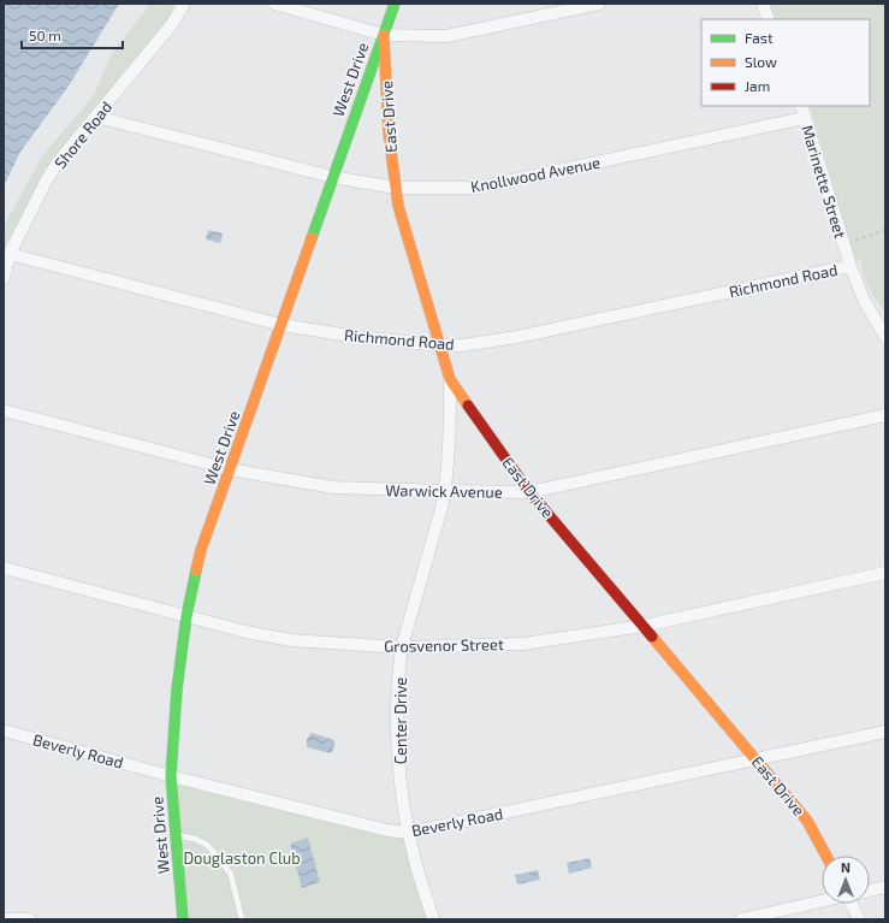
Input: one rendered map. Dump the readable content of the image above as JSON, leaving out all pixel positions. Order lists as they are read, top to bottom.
{
  "streets": {
    "street": [
      "West Drive",
      "East Drive",
      "Shore Road",
      "Knollwood Avenue",
      "Marinette Street",
      "Richmond Road",
      "Warwick Avenue",
      "Grosvenor Street",
      "Center Drive",
      "Beverly Road"
    ]
  },
  "crossings": [
    ["West Drive", "East Drive"],
    ["West Drive", "Knollwood Avenue"],
    ["West Drive", "Richmond Road"],
    ["West Drive", "Warwick Avenue"],
    ["West Drive", "Grosvenor Street"],
    ["West Drive", "Beverly Road"],
    ["East Drive", "Knollwood Avenue"],
    ["East Drive", "Richmond Road"],
    ["East Drive", "Warwick Avenue"],
    ["East Drive", "Grosvenor Street"],
    ["East Drive", "Center Drive"],
    ["East Drive", "Beverly Road"],
    ["Shore Road", "Knollwood Avenue"],
    ["Shore Road", "Richmond Road"],
    ["Knollwood Avenue", "Marinette Street"],
    ["Marinette Street", "Richmond Road"],
    ["Warwick Avenue", "Center Drive"],
    ["Grosvenor Street", "Center Drive"],
    ["Center Drive", "Beverly Road"]
  ],
  "parks": ["Douglaston Club"],
  "legend": ["Fast", "Slow", "Jam"],
  "scale_bar": "50 m",
  "north": "top"
}
